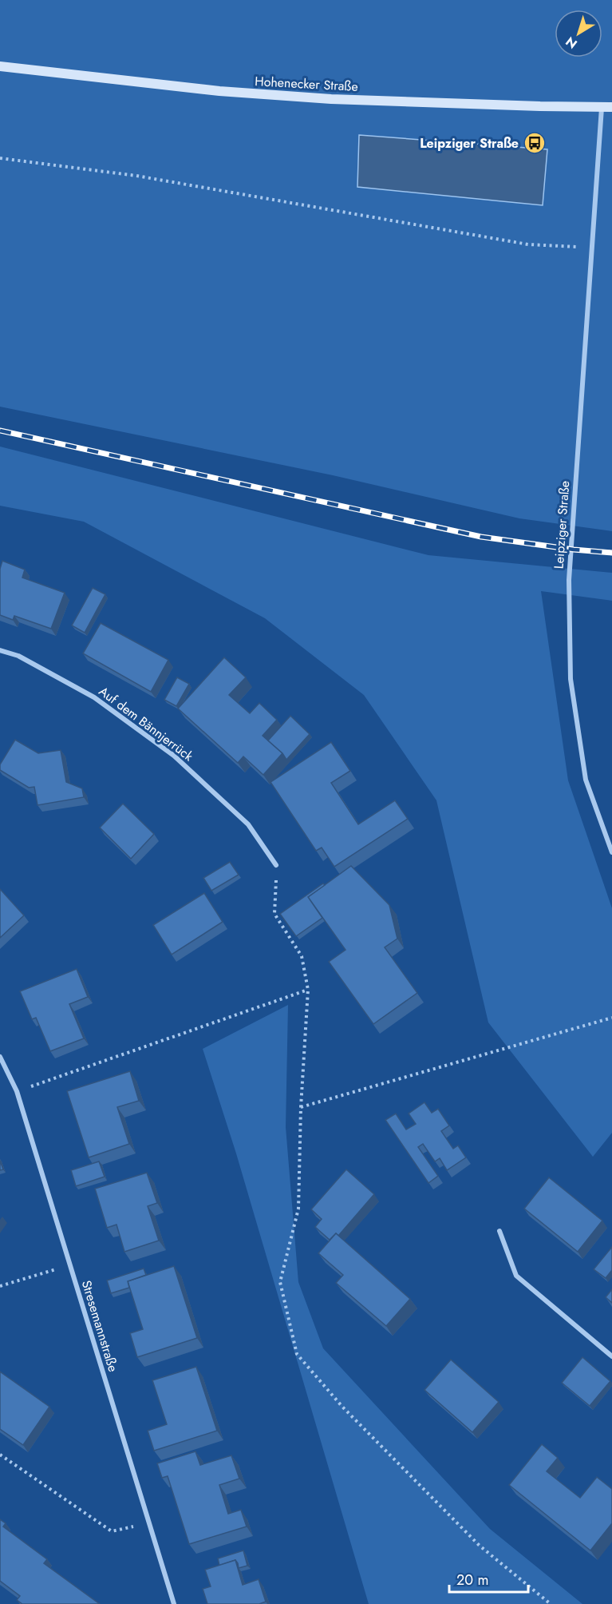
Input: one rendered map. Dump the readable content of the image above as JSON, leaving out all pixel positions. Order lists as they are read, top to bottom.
{
  "streets": {
    "street": [
      "Hohenecker Straße",
      "Leipziger Straße",
      "Auf dem Bännjerrück",
      "Stresemannstraße"
    ]
  },
  "crossings": [
    ["Hohenecker Straße", "Leipziger Straße"]
  ],
  "places": {
    "bus stop": ["Leipziger Straße"]
  },
  "scale_bar": "20 m",
  "north": "bottom left"
}
